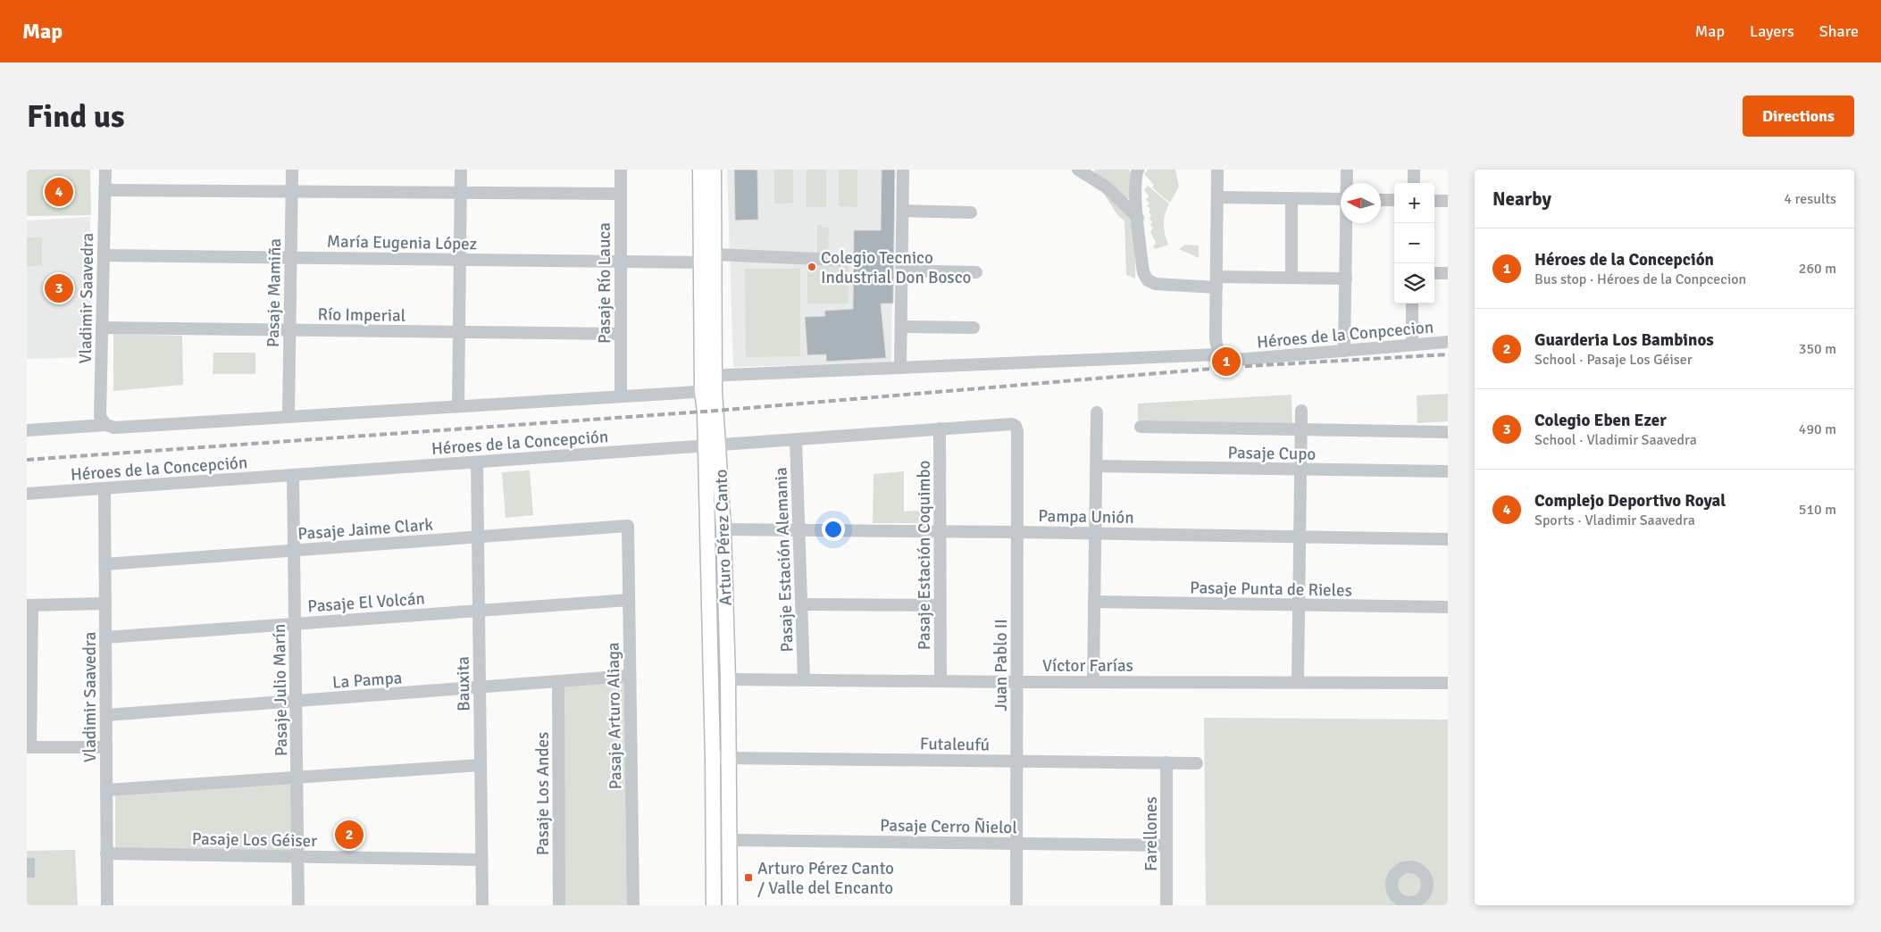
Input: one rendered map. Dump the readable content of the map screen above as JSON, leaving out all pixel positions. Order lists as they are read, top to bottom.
{
  "streets": {
    "main road": ["Arturo Pérez Canto"],
    "street": [
      "María Eugenia López",
      "Pasaje Río Lauca",
      "Pasaje Mamiña",
      "Vladimir Saavedra",
      "Río Imperial",
      "Héroes de la Conpcecion",
      "Héroes de la Concepción",
      "Pasaje Cupo",
      "Pampa Unión",
      "Pasaje Jaime Clark",
      "Pasaje Estación Coquimbo",
      "Pasaje Estación Alemania",
      "Pasaje Punta de Rieles",
      "Pasaje El Volcán",
      "Juan Pablo II",
      "Víctor Farías",
      "La Pampa",
      "Bauxita",
      "Pasaje Julio Marín",
      "Pasaje Arturo Aliaga",
      "Futaleufú",
      "Pasaje Los Andes",
      "Pasaje Cerro Ñielol",
      "Farellones",
      "Pasaje Los Géiser"
    ]
  },
  "crossings": [
    ["María Eugenia López", "Pasaje Río Lauca"],
    ["María Eugenia López", "Pasaje Mamiña"],
    ["María Eugenia López", "Vladimir Saavedra"],
    ["María Eugenia López", "Arturo Pérez Canto"],
    ["Pasaje Río Lauca", "Río Imperial"],
    ["Pasaje Mamiña", "Río Imperial"],
    ["Vladimir Saavedra", "Río Imperial"],
    ["Vladimir Saavedra", "Héroes de la Concepción"],
    ["Vladimir Saavedra", "Pasaje Jaime Clark"],
    ["Vladimir Saavedra", "Pasaje El Volcán"],
    ["Vladimir Saavedra", "La Pampa"],
    ["Vladimir Saavedra", "Pasaje Los Géiser"],
    ["Héroes de la Conpcecion", "Arturo Pérez Canto"],
    ["Héroes de la Concepción", "Arturo Pérez Canto"],
    ["Héroes de la Concepción", "Pasaje Estación Coquimbo"],
    ["Héroes de la Concepción", "Pasaje Estación Alemania"],
    ["Héroes de la Concepción", "Juan Pablo II"],
    ["Héroes de la Concepción", "Bauxita"],
    ["Héroes de la Concepción", "Pasaje Julio Marín"],
    ["Pampa Unión", "Arturo Pérez Canto"],
    ["Pampa Unión", "Pasaje Estación Coquimbo"],
    ["Pampa Unión", "Pasaje Estación Alemania"],
    ["Pampa Unión", "Juan Pablo II"],
    ["Pasaje Jaime Clark", "Bauxita"],
    ["Pasaje Jaime Clark", "Pasaje Julio Marín"],
    ["Pasaje Jaime Clark", "Pasaje Arturo Aliaga"],
    ["Arturo Pérez Canto", "Víctor Farías"],
    ["Arturo Pérez Canto", "Futaleufú"],
    ["Arturo Pérez Canto", "Pasaje Cerro Ñielol"],
    ["Pasaje Estación Coquimbo", "Víctor Farías"],
    ["Pasaje Estación Alemania", "Víctor Farías"],
    ["Pasaje El Volcán", "Bauxita"],
    ["Pasaje El Volcán", "Pasaje Julio Marín"],
    ["Pasaje El Volcán", "Pasaje Arturo Aliaga"],
    ["Juan Pablo II", "Víctor Farías"],
    ["Juan Pablo II", "Futaleufú"],
    ["Juan Pablo II", "Pasaje Cerro Ñielol"],
    ["La Pampa", "Bauxita"],
    ["La Pampa", "Pasaje Julio Marín"],
    ["La Pampa", "Pasaje Arturo Aliaga"],
    ["La Pampa", "Pasaje Los Andes"],
    ["Bauxita", "Pasaje Los Géiser"],
    ["Pasaje Julio Marín", "Pasaje Los Géiser"],
    ["Futaleufú", "Farellones"],
    ["Pasaje Cerro Ñielol", "Farellones"]
  ],
  "places": {
    "other": ["Colegio Tecnico Industrial Don Bosco"],
    "transit": ["Arturo Pérez Canto / Valle del Encanto"]
  },
  "north": "left",
  "page": {
    "header": "Map",
    "nav": ["Map", "Layers", "Share"],
    "buttons": "Directions",
    "title": "Find us",
    "heading": ["Nearby", "4 results"],
    "pins": [
      "4",
      "3",
      "1",
      "2"
    ],
    "map_buttons": ["+", "−"],
    "list": [
      {
        "mark": "1",
        "name": "Héroes de la Concepción",
        "note": "Bus stop · Héroes de la Conpcecion",
        "value": "260 m"
      },
      {
        "mark": "2",
        "name": "Guarderia Los Bambinos",
        "note": "School · Pasaje Los Géiser",
        "value": "350 m"
      },
      {
        "mark": "3",
        "name": "Colegio Eben Ezer",
        "note": "School · Vladimir Saavedra",
        "value": "490 m"
      },
      {
        "mark": "4",
        "name": "Complejo Deportivo Royal",
        "note": "Sports · Vladimir Saavedra",
        "value": "510 m"
      }
    ]
  }
}
